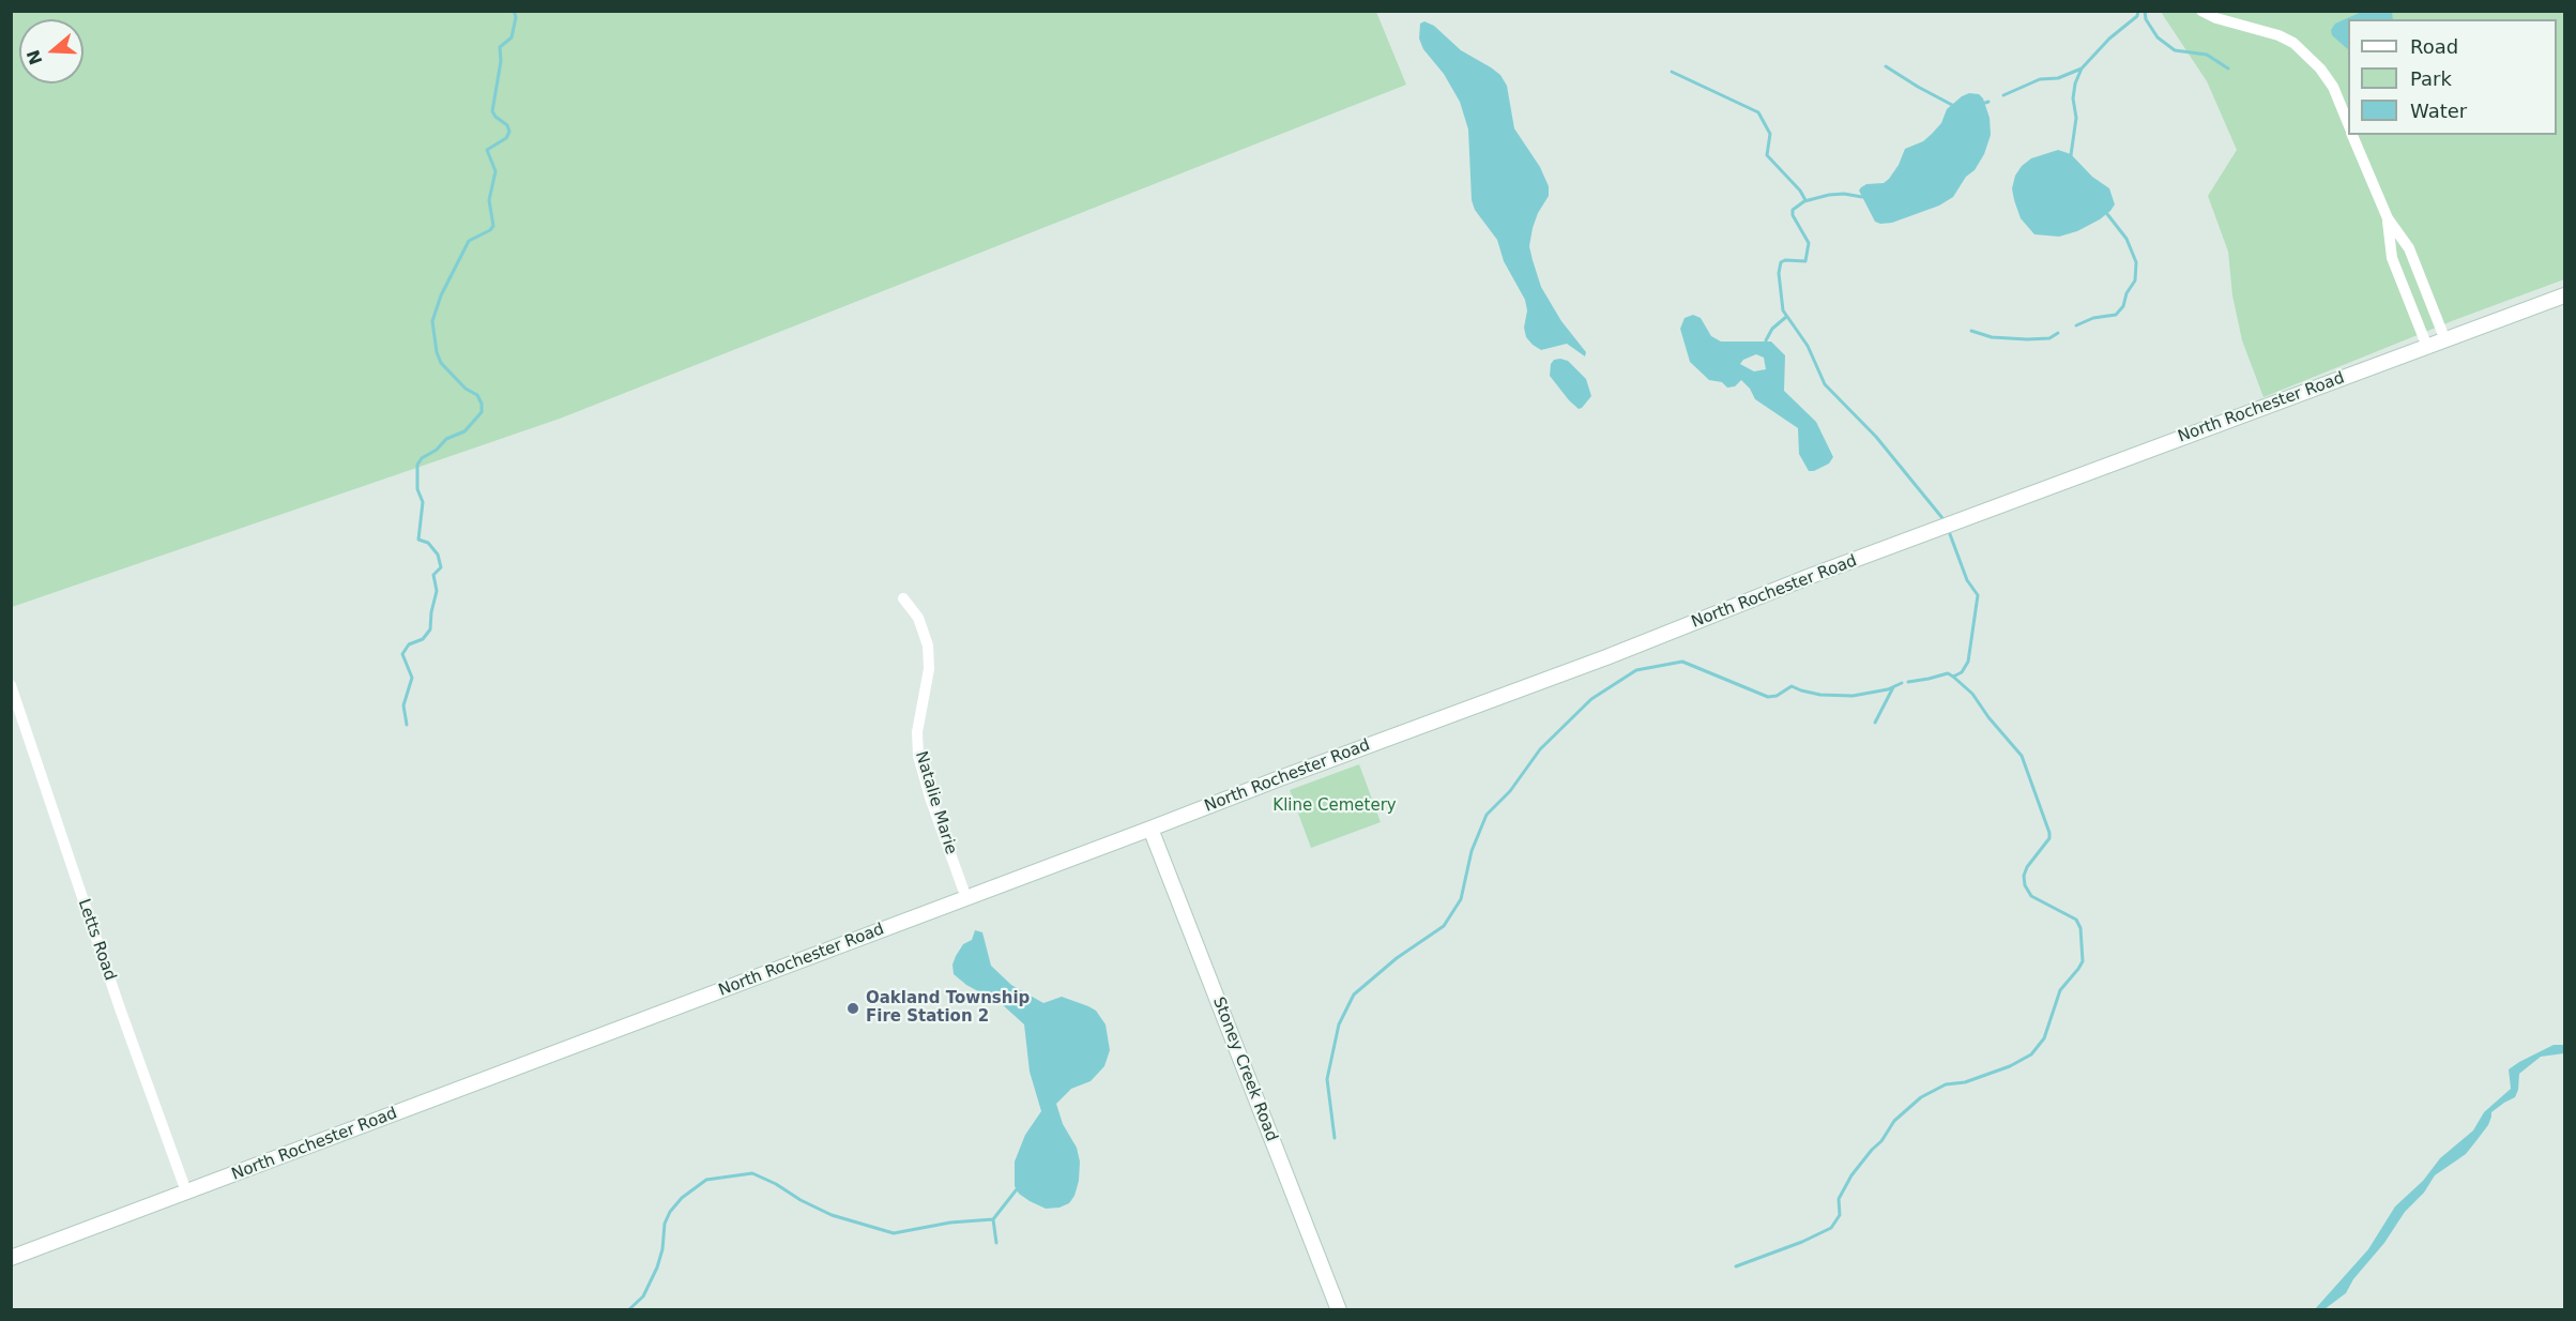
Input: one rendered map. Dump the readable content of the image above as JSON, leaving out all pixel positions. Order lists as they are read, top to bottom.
{
  "streets": {
    "main road": ["North Rochester Road", "Stoney Creek Road"],
    "street": ["Natalie Marie", "Letts Road"]
  },
  "crossings": [
    ["North Rochester Road", "Natalie Marie"],
    ["North Rochester Road", "Letts Road"],
    ["North Rochester Road", "Stoney Creek Road"]
  ],
  "parks": ["Kline Cemetery"],
  "places": ["Oakland Township Fire Station 2"],
  "legend": ["Road", "Park", "Water"],
  "north": "left"
}
